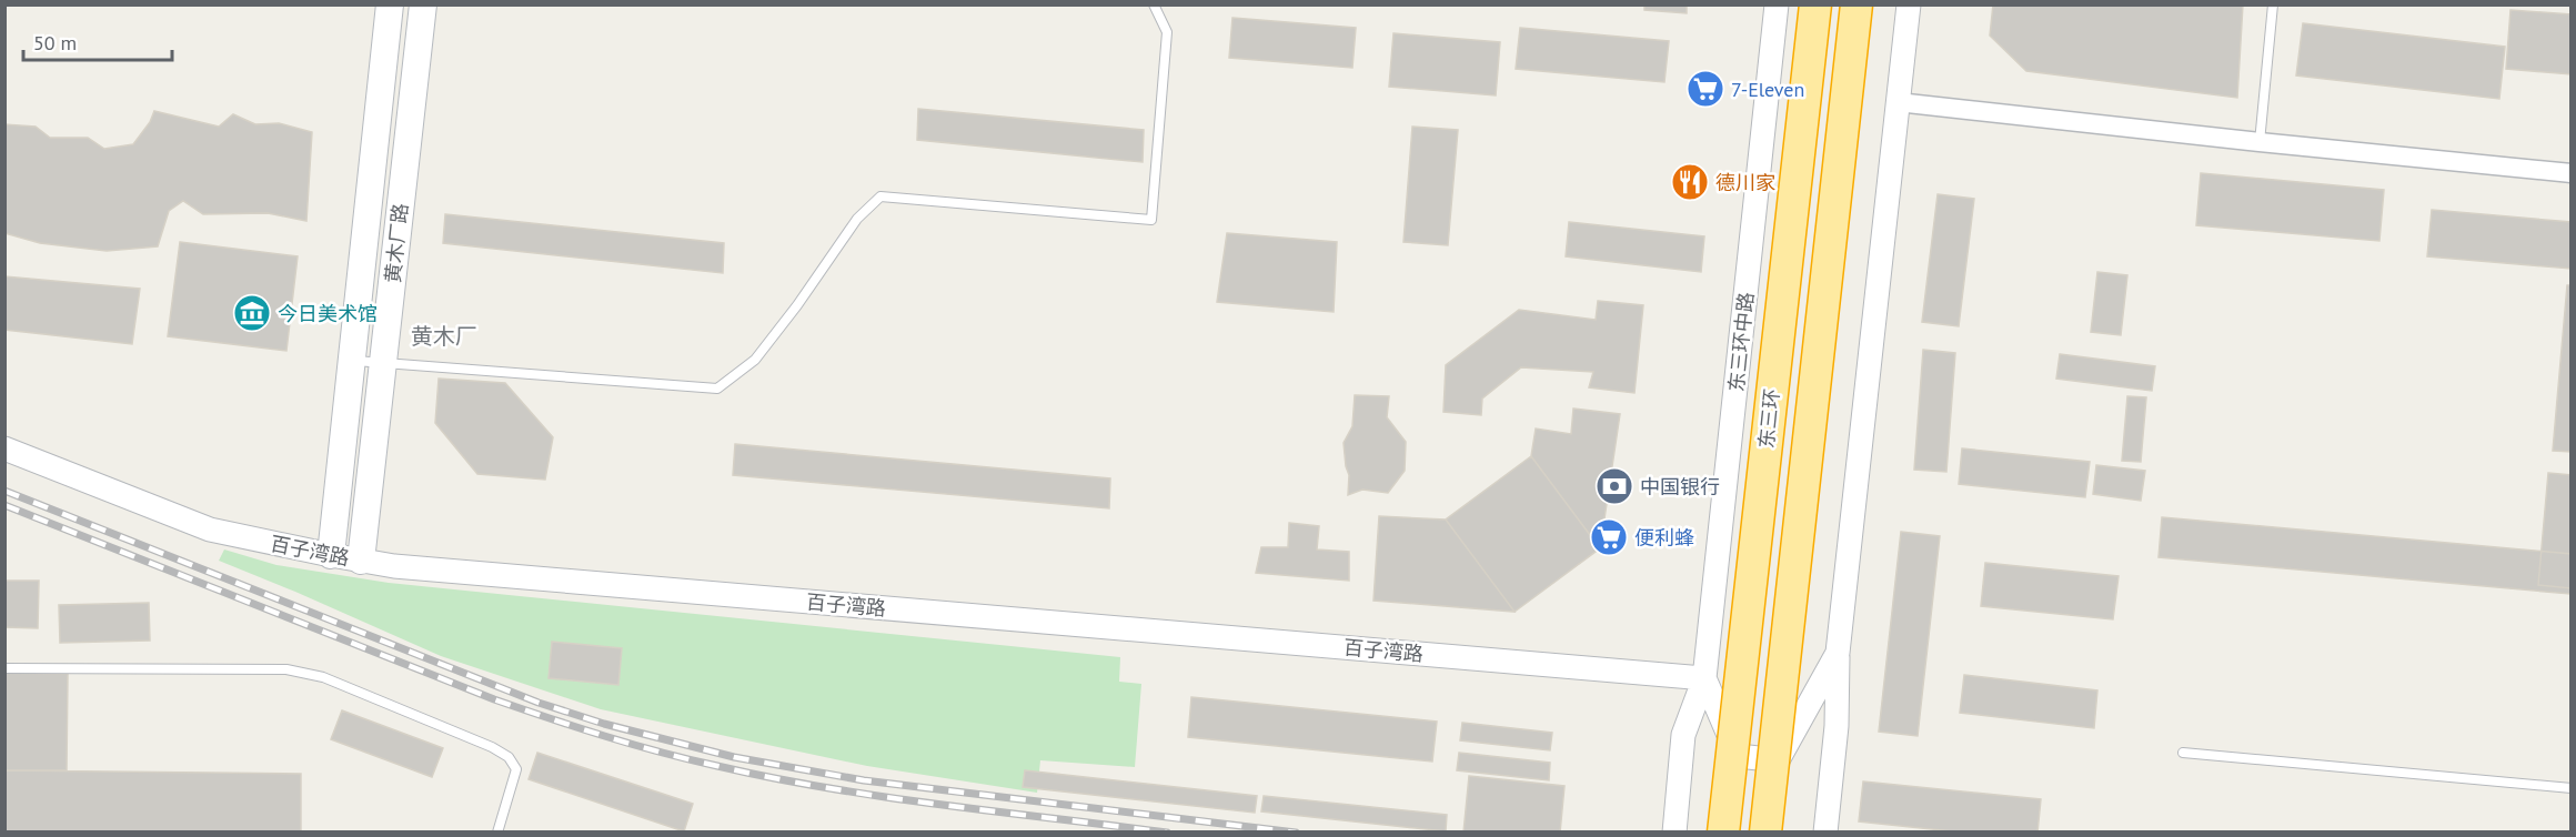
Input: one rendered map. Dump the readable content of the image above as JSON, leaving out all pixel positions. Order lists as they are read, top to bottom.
{
  "streets": {
    "highway": ["东三环"],
    "main road": ["黄木厂路"],
    "street": ["东三环中路", "百子湾路"]
  },
  "crossings": [
    ["黄木厂路", "百子湾路"],
    ["东三环中路", "百子湾路"]
  ],
  "districts": ["黄木厂"],
  "places": {
    "supermarket": ["7-Eleven", "便利蜂"],
    "restaurant": ["德川家"],
    "museum": ["今日美术馆"],
    "bank": ["中国银行"]
  },
  "scale_bar": "50 m"
}
